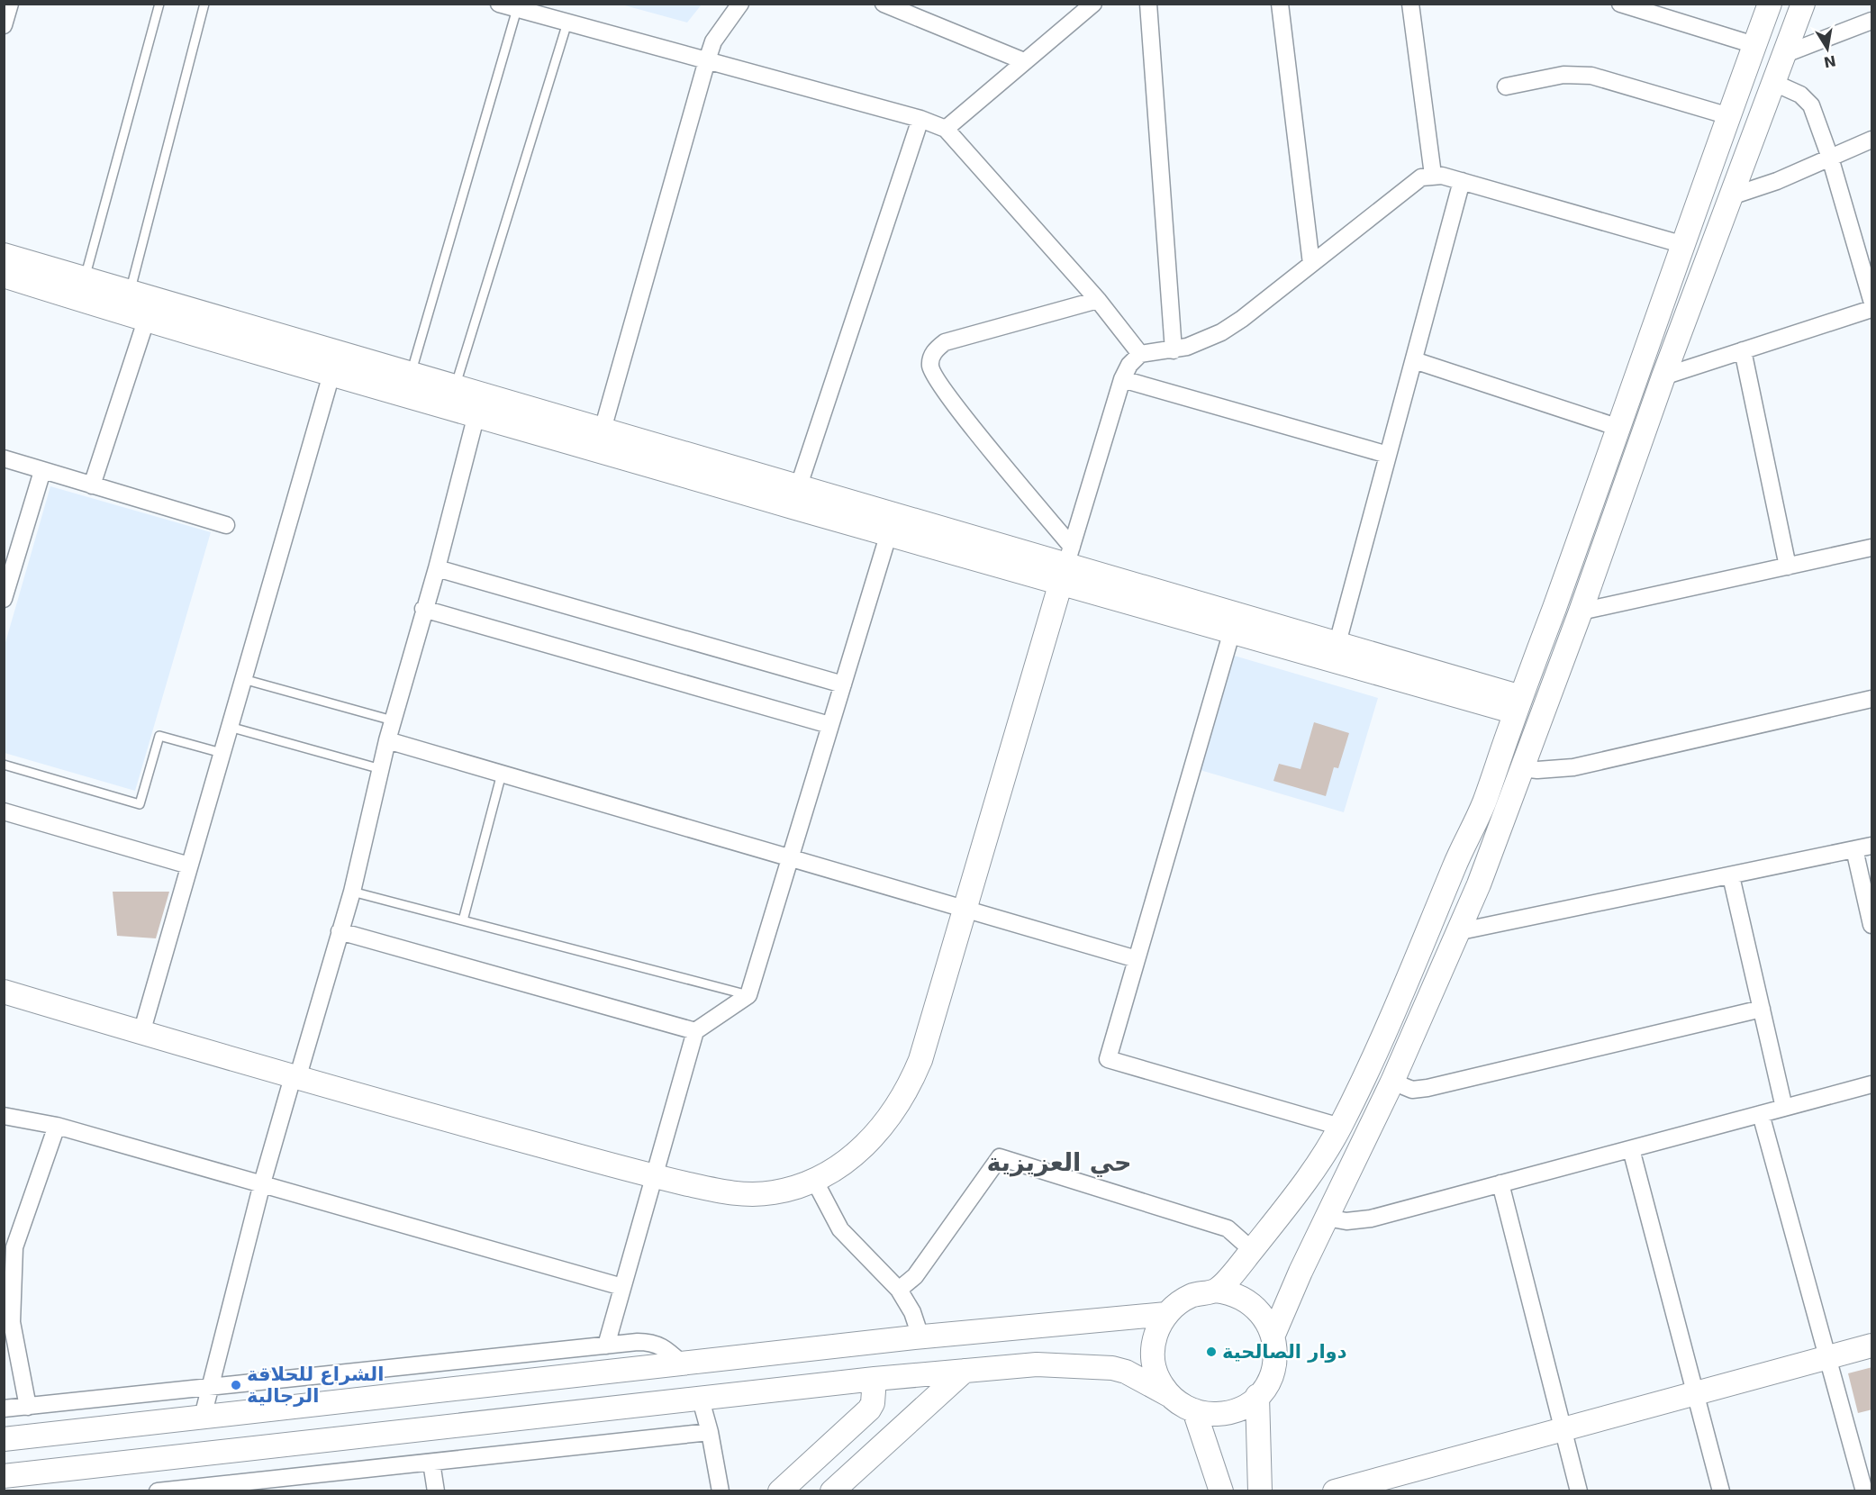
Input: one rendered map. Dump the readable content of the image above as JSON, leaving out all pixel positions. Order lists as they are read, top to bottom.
{
  "districts": ["حي العزيزية"],
  "places": ["دوار الصالحية", "الشراع للحلاقة الرجالية"],
  "north": "bottom"
}
